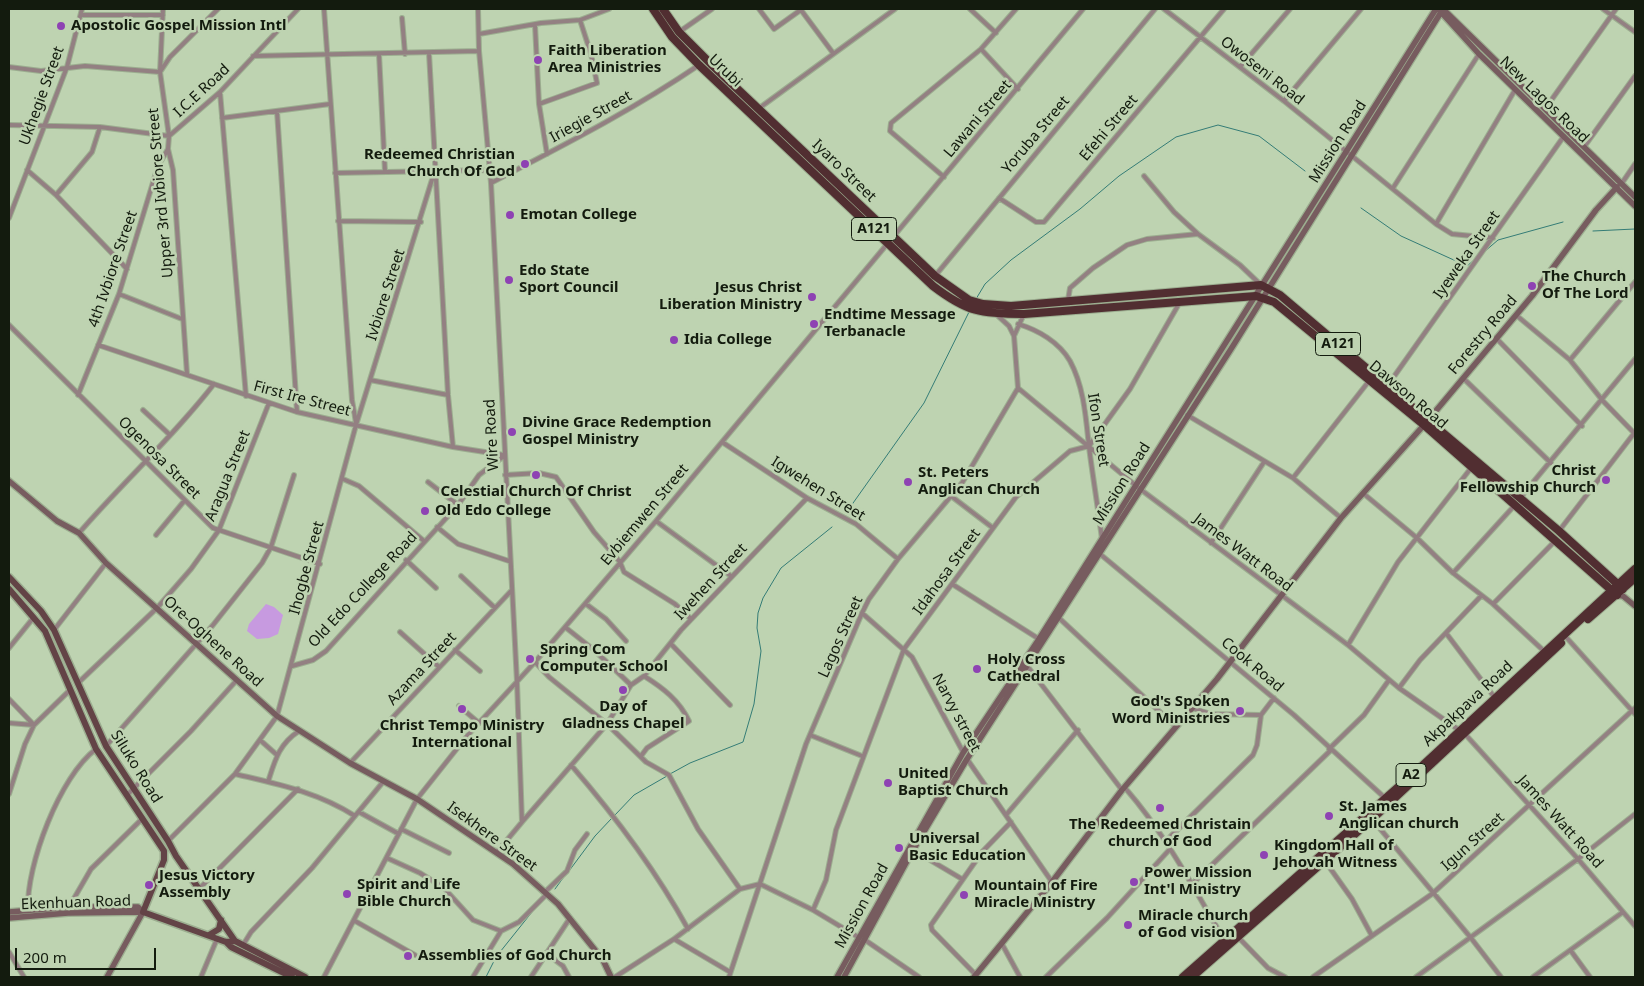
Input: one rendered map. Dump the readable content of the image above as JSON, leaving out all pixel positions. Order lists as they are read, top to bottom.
{
  "streets": {
    "highway": [
      "Urubi",
      "Iyaro Street",
      "A121",
      "Dawson Road",
      "Akpakpava Road",
      "A2"
    ],
    "main road": ["Siluko Road", "Ekenhuan Road"],
    "street": [
      "Owoseni Road",
      "I.C.E Road",
      "Ukhegie Street",
      "New Lagos Road",
      "Iriegie Street",
      "Lawani Street",
      "Efehi Street",
      "Yoruba Street",
      "Mission Road",
      "Upper 3rd Ivbiore Street",
      "Iyeweka Street",
      "4th Ivbiore Street",
      "Ivbiore Street",
      "Forestry Road",
      "First Ire Street",
      "Ifon Street",
      "Wire Road",
      "Ogenosa Street",
      "Aragua Street",
      "Igwehen Street",
      "Evbiemwen Street",
      "James Watt Road",
      "Ihogbe Street",
      "Idahosa Street",
      "Iwehen Street",
      "Old Edo College Road",
      "Lagos Street",
      "Ore-Oghene Road",
      "Cook Road",
      "Azama Street",
      "Narvy street",
      "Isekhere Street",
      "Igun Street"
    ]
  },
  "crossings": [
    ["Urubi", "Iriegie Street"],
    ["Urubi", "Iyaro Street"],
    ["Owoseni Road", "Efehi Street"],
    ["Owoseni Road", "Mission Road"],
    ["Owoseni Road", "Iyeweka Street"],
    ["I.C.E Road", "Ukhegie Street"],
    ["I.C.E Road", "Upper 3rd Ivbiore Street"],
    ["New Lagos Road", "Mission Road"],
    ["New Lagos Road", "Iyeweka Street"],
    ["New Lagos Road", "Forestry Road"],
    ["Iriegie Street", "Wire Road"],
    ["Lawani Street", "Iyaro Street"],
    ["Lawani Street", "Evbiemwen Street"],
    ["Efehi Street", "Yoruba Street"],
    ["Yoruba Street", "Iyaro Street"],
    ["Mission Road", "A121"],
    ["Mission Road", "Dawson Road"],
    ["Mission Road", "Ifon Street"],
    ["Mission Road", "James Watt Road"],
    ["Mission Road", "Cook Road"],
    ["Mission Road", "Narvy street"],
    ["Iyaro Street", "A121"],
    ["Iyaro Street", "Evbiemwen Street"],
    ["Upper 3rd Ivbiore Street", "4th Ivbiore Street"],
    ["Upper 3rd Ivbiore Street", "First Ire Street"],
    ["A121", "Dawson Road"],
    ["Iyeweka Street", "Dawson Road"],
    ["4th Ivbiore Street", "First Ire Street"],
    ["4th Ivbiore Street", "Ogenosa Street"],
    ["Ivbiore Street", "First Ire Street"],
    ["Ivbiore Street", "Ihogbe Street"],
    ["Forestry Road", "Dawson Road"],
    ["Forestry Road", "James Watt Road"],
    ["Forestry Road", "Cook Road"],
    ["Forestry Road", "Narvy street"],
    ["Dawson Road", "Akpakpava Road"],
    ["First Ire Street", "Wire Road"],
    ["First Ire Street", "Aragua Street"],
    ["First Ire Street", "Ihogbe Street"],
    ["First Ire Street", "Old Edo College Road"],
    ["Ifon Street", "James Watt Road"],
    ["Ifon Street", "Idahosa Street"],
    ["Wire Road", "Evbiemwen Street"],
    ["Wire Road", "Iwehen Street"],
    ["Wire Road", "Old Edo College Road"],
    ["Wire Road", "Azama Street"],
    ["Ogenosa Street", "Aragua Street"],
    ["Ogenosa Street", "Ihogbe Street"],
    ["Aragua Street", "Ore-Oghene Road"],
    ["Aragua Street", "Siluko Road"],
    ["Igwehen Street", "Evbiemwen Street"],
    ["Igwehen Street", "Iwehen Street"],
    ["Igwehen Street", "Lagos Street"],
    ["Evbiemwen Street", "Ore-Oghene Road"],
    ["Evbiemwen Street", "Isekhere Street"],
    ["James Watt Road", "Idahosa Street"],
    ["James Watt Road", "Lagos Street"],
    ["James Watt Road", "Akpakpava Road"],
    ["James Watt Road", "Igun Street"],
    ["Ihogbe Street", "Old Edo College Road"],
    ["Ihogbe Street", "Ore-Oghene Road"],
    ["Ihogbe Street", "Siluko Road"],
    ["Idahosa Street", "Narvy street"],
    ["Lagos Street", "Narvy street"],
    ["Ore-Oghene Road", "Azama Street"],
    ["Ore-Oghene Road", "Isekhere Street"],
    ["Cook Road", "Akpakpava Road"],
    ["Siluko Road", "Ekenhuan Road"]
  ],
  "places": [
    "Apostolic Gospel Mission Intl",
    "Faith Liberation Area Ministries",
    "Redeemed Christian Church Of God",
    "Emotan College",
    "Edo State Sport Council",
    "The Church Of The Lord",
    "Jesus Christ Liberation Ministry",
    "Endtime Message Terbanacle",
    "Idia College",
    "Divine Grace Redemption Gospel Ministry",
    "Celestial Church Of Christ",
    "Christ Fellowship Church",
    "St. Peters Anglican Church",
    "Old Edo College",
    "Spring Com Computer School",
    "Holy Cross Cathedral",
    "Day of Gladness Chapel",
    "Christ Tempo Ministry International",
    "God's Spoken Word Ministries",
    "United Baptist Church",
    "The Redeemed Christain church of God",
    "St. James Anglican church",
    "Universal Basic Education",
    "Kingdom Hall of Jehovah Witness",
    "Power Mission Int'l Ministry",
    "Jesus Victory Assembly",
    "Spirit and Life Bible Church",
    "Mountain of Fire Miracle Ministry",
    "Miracle church of God vision",
    "Assemblies of God Church"
  ],
  "scale_bar": "200 m"
}
